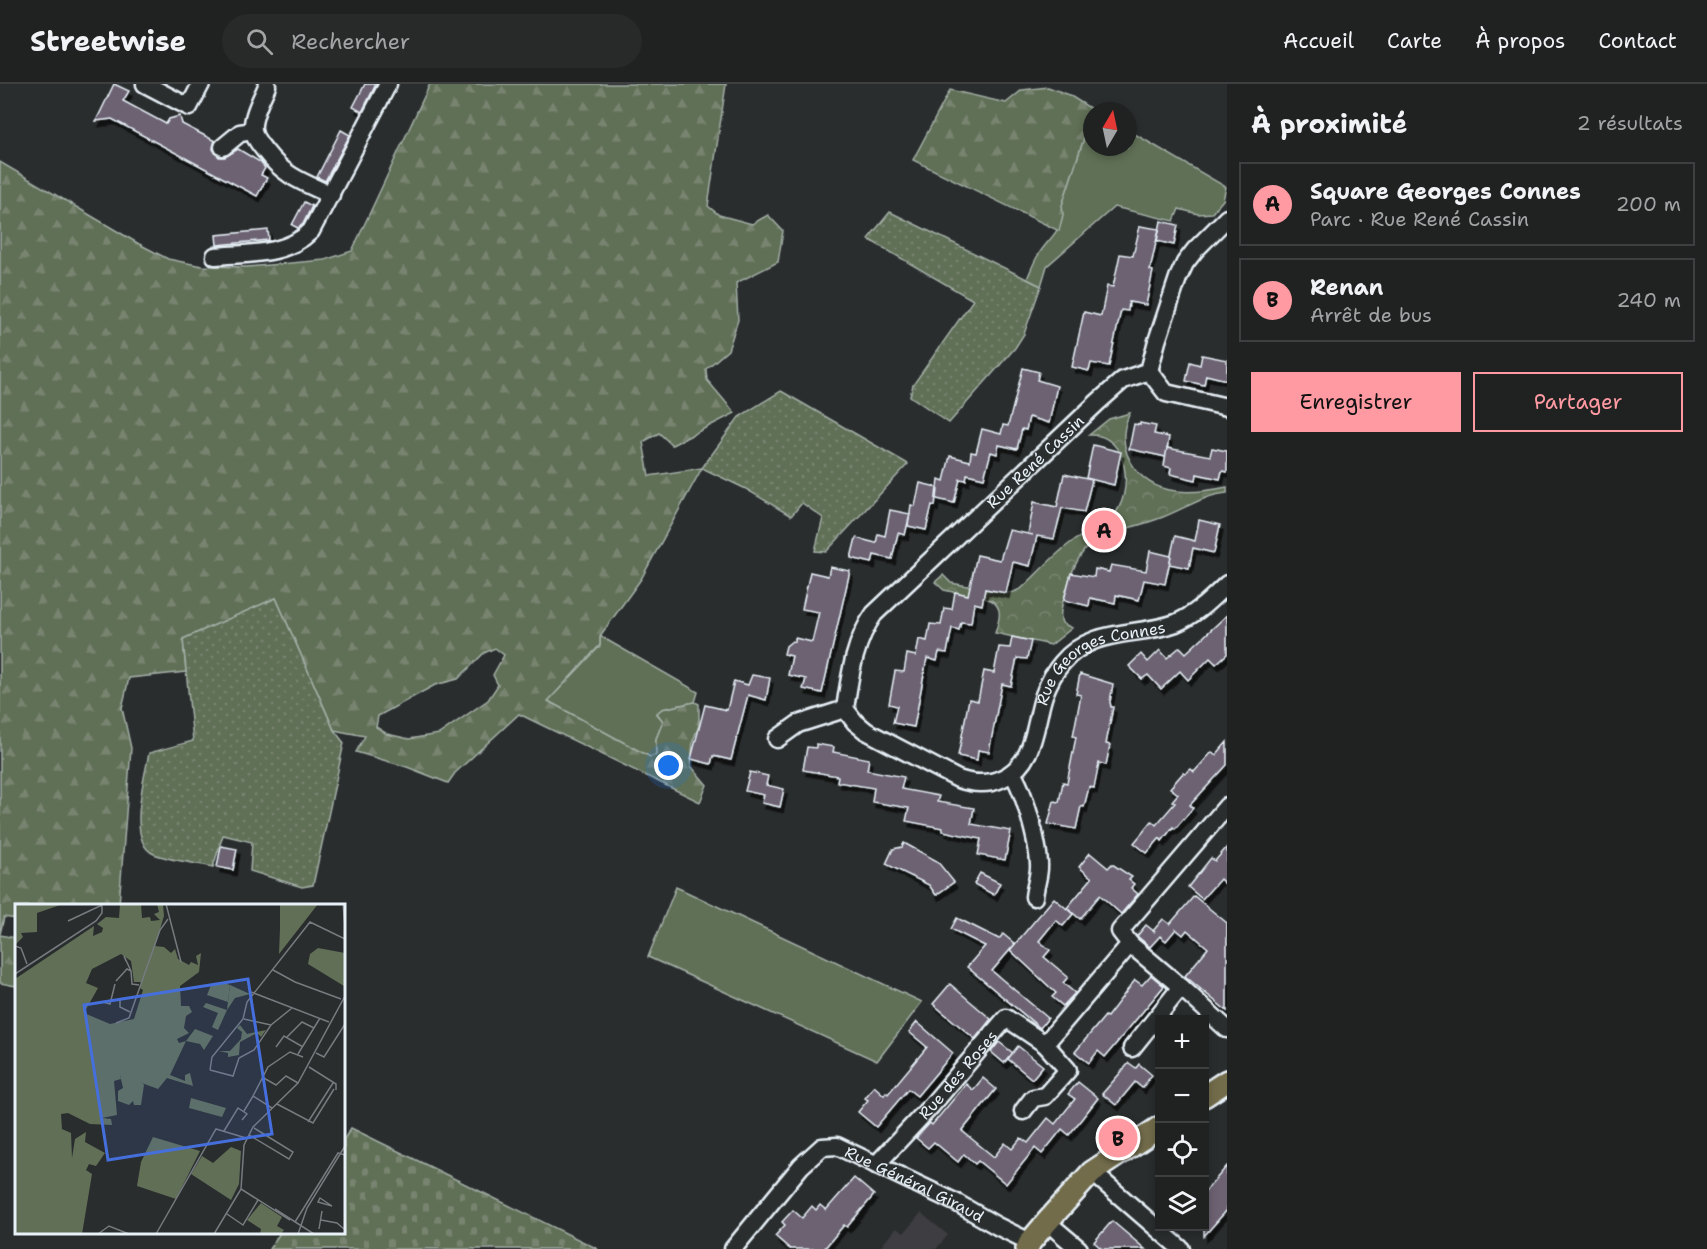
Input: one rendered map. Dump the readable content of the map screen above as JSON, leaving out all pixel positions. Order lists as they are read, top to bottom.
{
  "streets": {
    "street": [
      "Rue René Cassin",
      "Rue Georges Connes",
      "Rue des Roses",
      "Rue Général Giraud"
    ]
  },
  "crossings": [
    ["Rue des Roses", "Rue Général Giraud"]
  ],
  "north": "top",
  "page": {
    "header": "Streetwise",
    "search": "Rechercher",
    "nav": [
      "Accueil",
      "Carte",
      "À propos",
      "Contact"
    ],
    "heading": ["À proximité", "2 résultats"],
    "list": [
      {
        "mark": "A",
        "name": "Square Georges Connes",
        "note": "Parc · Rue René Cassin",
        "value": "200 m"
      },
      {
        "mark": "B",
        "name": "Renan",
        "note": "Arrêt de bus",
        "value": "240 m"
      }
    ],
    "buttons": ["Enregistrer", "Partager"],
    "pins": ["A", "B"],
    "map_buttons": ["+", "−"]
  }
}
